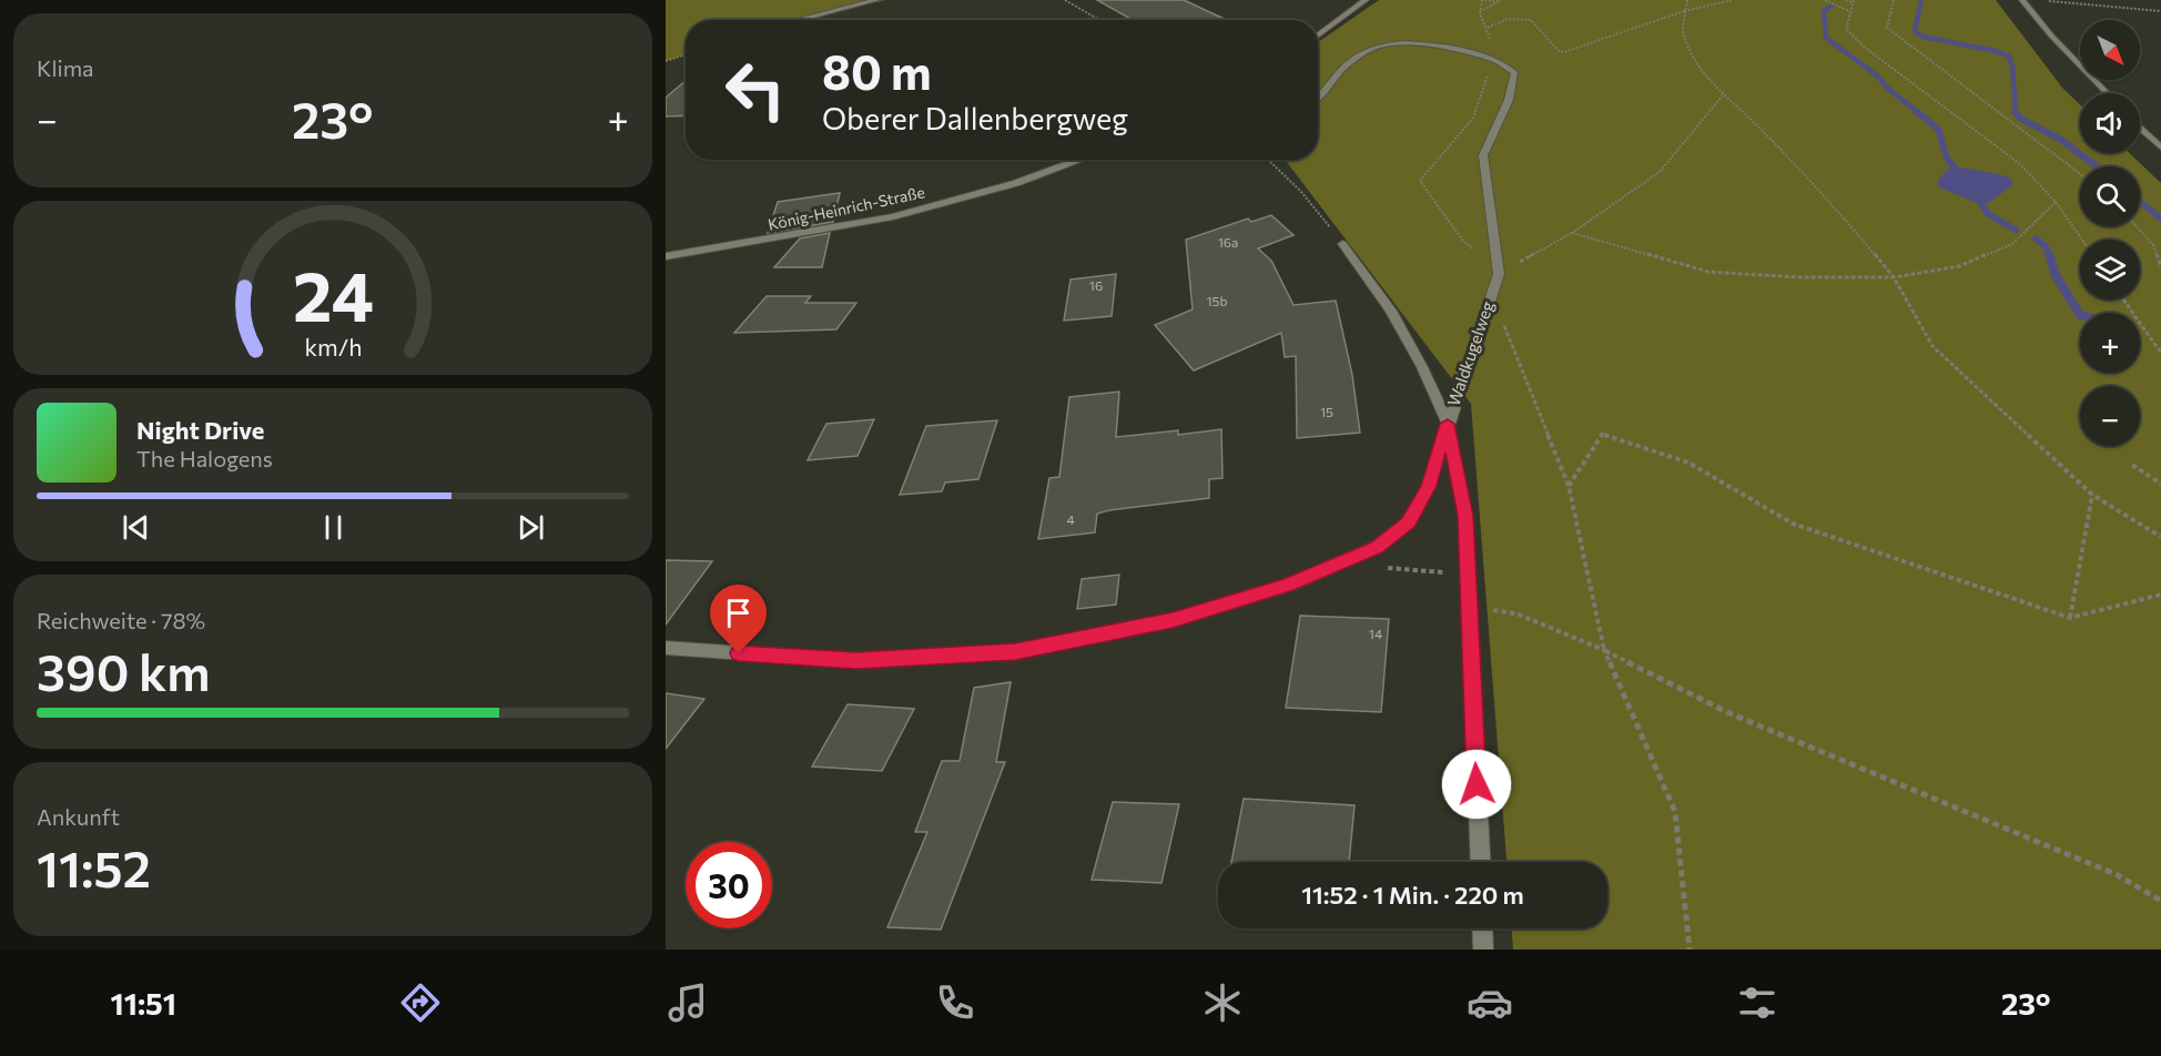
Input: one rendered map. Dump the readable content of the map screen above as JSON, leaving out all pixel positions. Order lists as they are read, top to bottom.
{
  "streets": {
    "street": ["König-Heinrich-Straße", "Waldkugelweg"]
  },
  "house_numbers": [
    "16a",
    "16",
    "15b",
    "15",
    "4",
    "14"
  ],
  "north": "bottom right",
  "page": {
    "tile": [
      "Klima",
      ["Reichweite · 78%", "390 km"],
      ["Ankunft", "11:52"]
    ],
    "map_buttons": ["+", "−"],
    "turn": ["80 m", "Oberer Dallenbergweg"],
    "heat": ["−", "23°", "+"],
    "song": ["Night Drive", "The Halogens"],
    "limit": "30",
    "trip": "11:52 · 1 Min. · 220 m",
    "tabs": ["11:51", "23°"],
    "gauge": ["24", "km/h"]
  }
}
